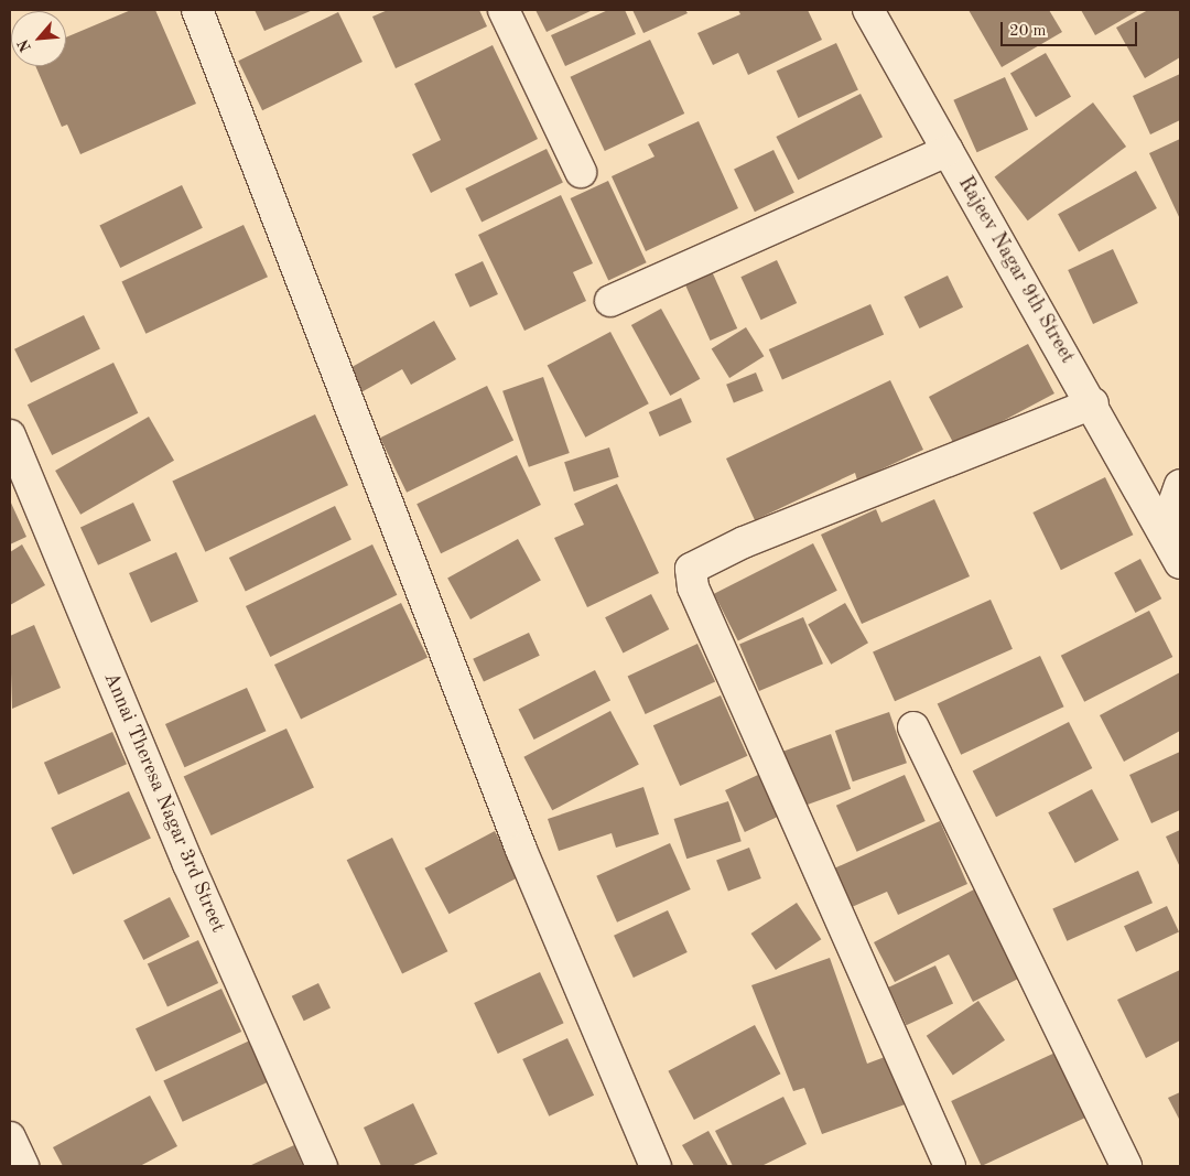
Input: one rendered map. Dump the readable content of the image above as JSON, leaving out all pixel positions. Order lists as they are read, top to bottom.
{
  "streets": {
    "street": ["Rajeev Nagar 9th Street", "Annai Theresa Nagar 3rd Street"]
  },
  "scale_bar": "20 m",
  "north": "bottom left"
}
